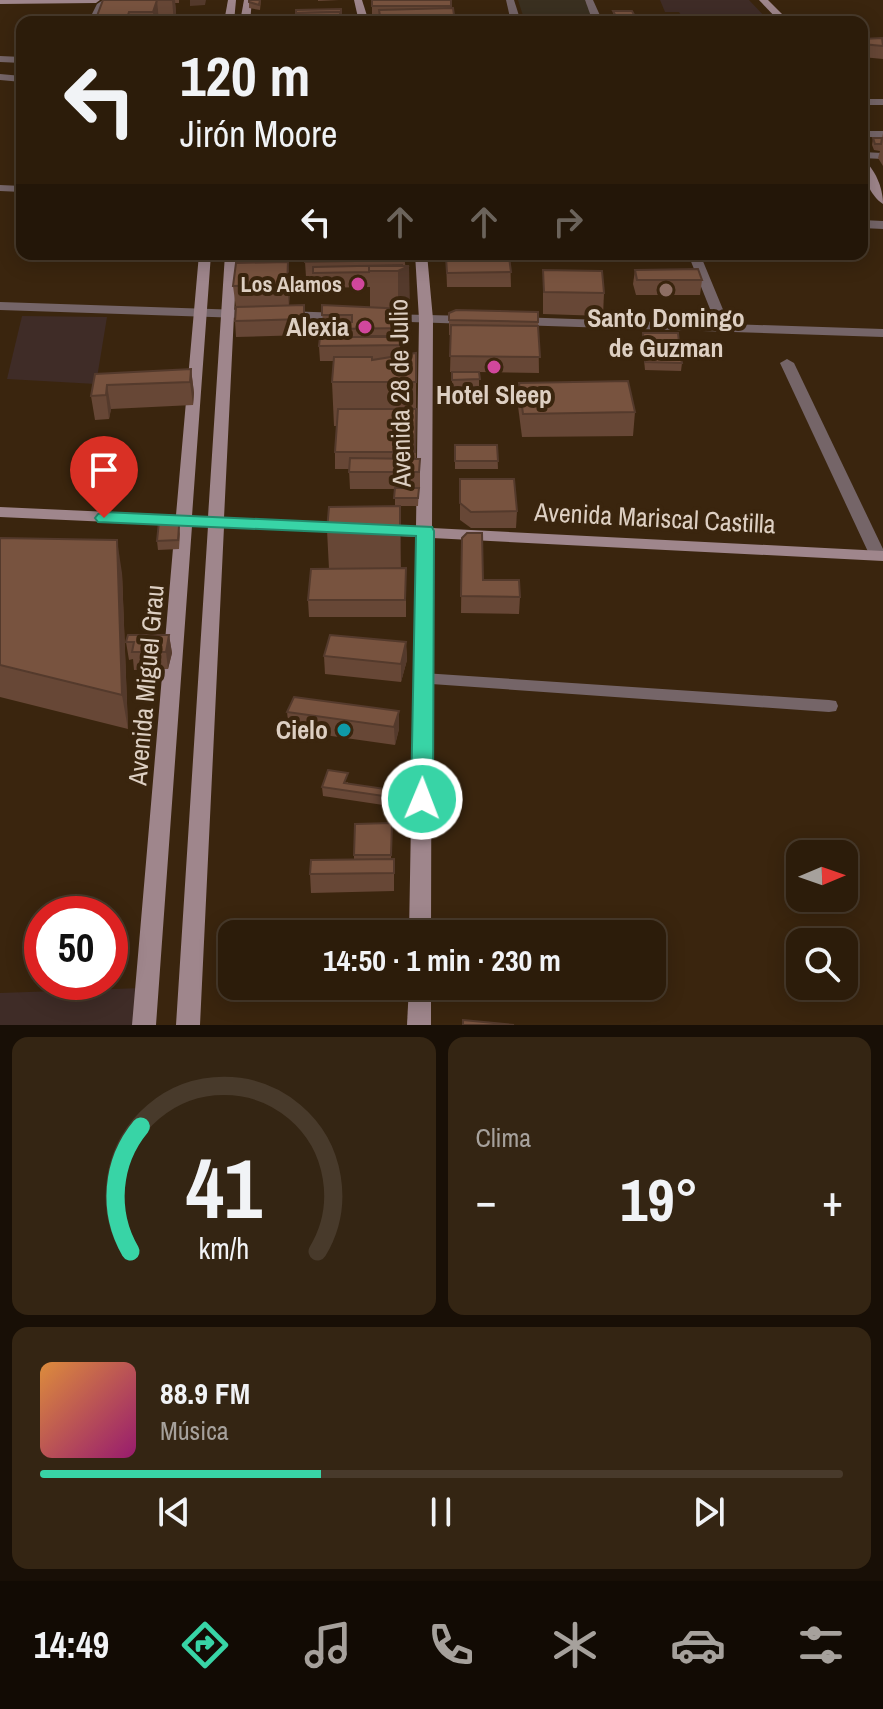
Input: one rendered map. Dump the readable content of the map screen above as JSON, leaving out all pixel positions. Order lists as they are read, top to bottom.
{
  "streets": {
    "street": ["Avenida 28 de Julio", "Avenida Mariscal Castilla", "Avenida Miguel Grau"]
  },
  "crossings": [
    ["Avenida 28 de Julio", "Avenida Mariscal Castilla"],
    ["Avenida Mariscal Castilla", "Avenida Miguel Grau"]
  ],
  "places": [
    "Los Alamos",
    "Santo Domingo de Guzman",
    "Alexia",
    "Hotel Sleep",
    "Cielo"
  ],
  "north": "right",
  "page": {
    "turn": ["120 m", "Jirón Moore"],
    "limit": "50",
    "trip": "14:50 · 1 min · 230 m",
    "tile": "Clima",
    "heat": ["−", "19°", "+"],
    "song": ["88.9 FM", "Música"],
    "tabs": "14:49",
    "gauge": ["41", "km/h"]
  }
}
